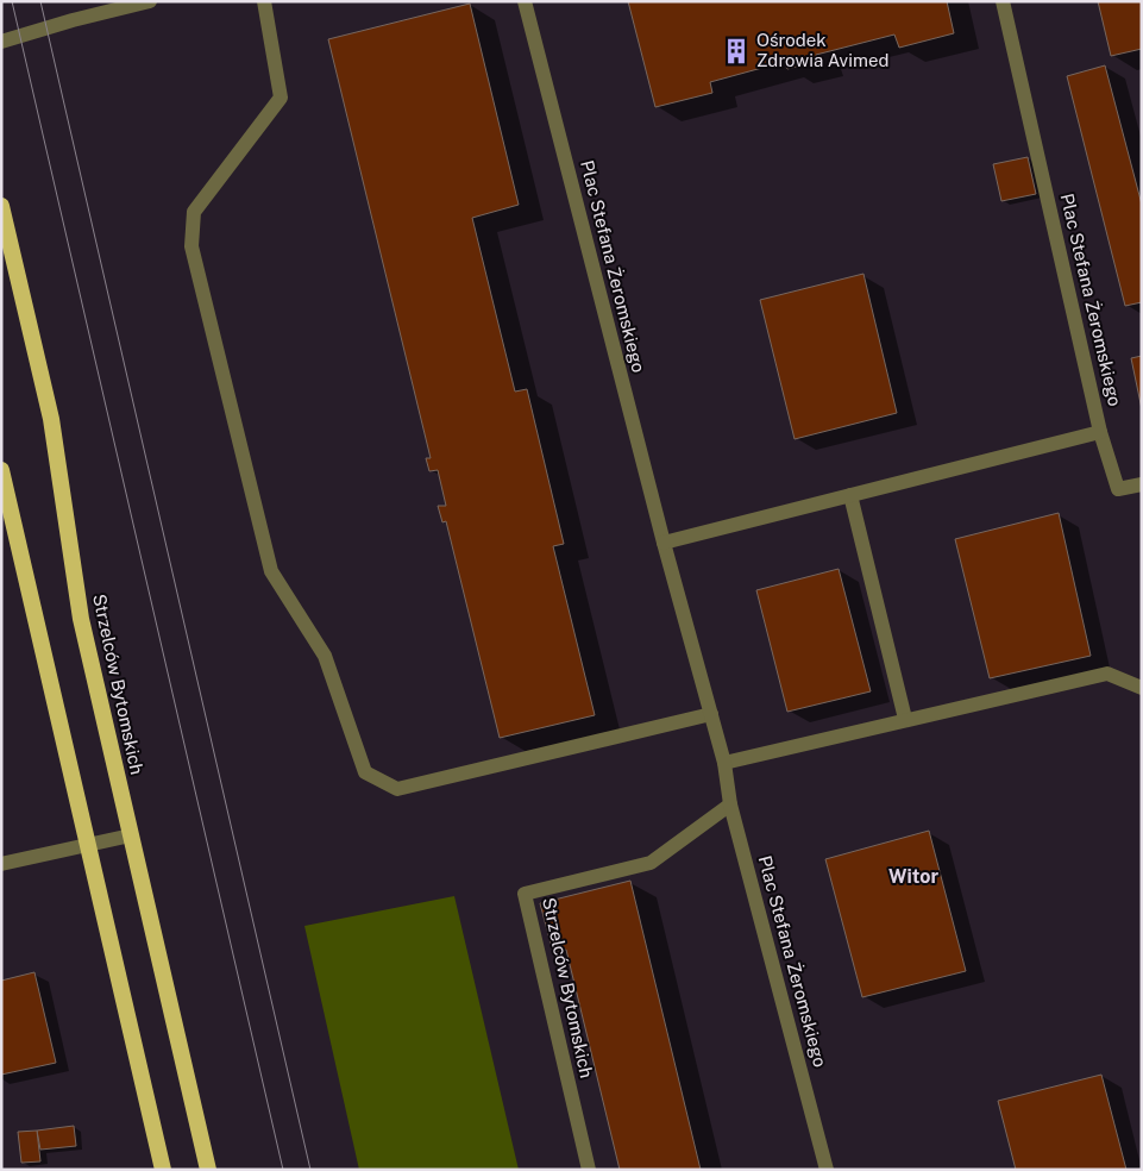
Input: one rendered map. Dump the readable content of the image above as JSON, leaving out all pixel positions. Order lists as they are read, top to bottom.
{
  "streets": {
    "highway": ["Strzelców Bytomskich"],
    "street": ["Plac Stefana Żeromskiego"]
  },
  "crossings": [
    ["Plac Stefana Żeromskiego", "Strzelców Bytomskich"]
  ],
  "districts": ["Witor"],
  "places": {
    "building": ["Ośrodek Zdrowia Avimed"]
  }
}
